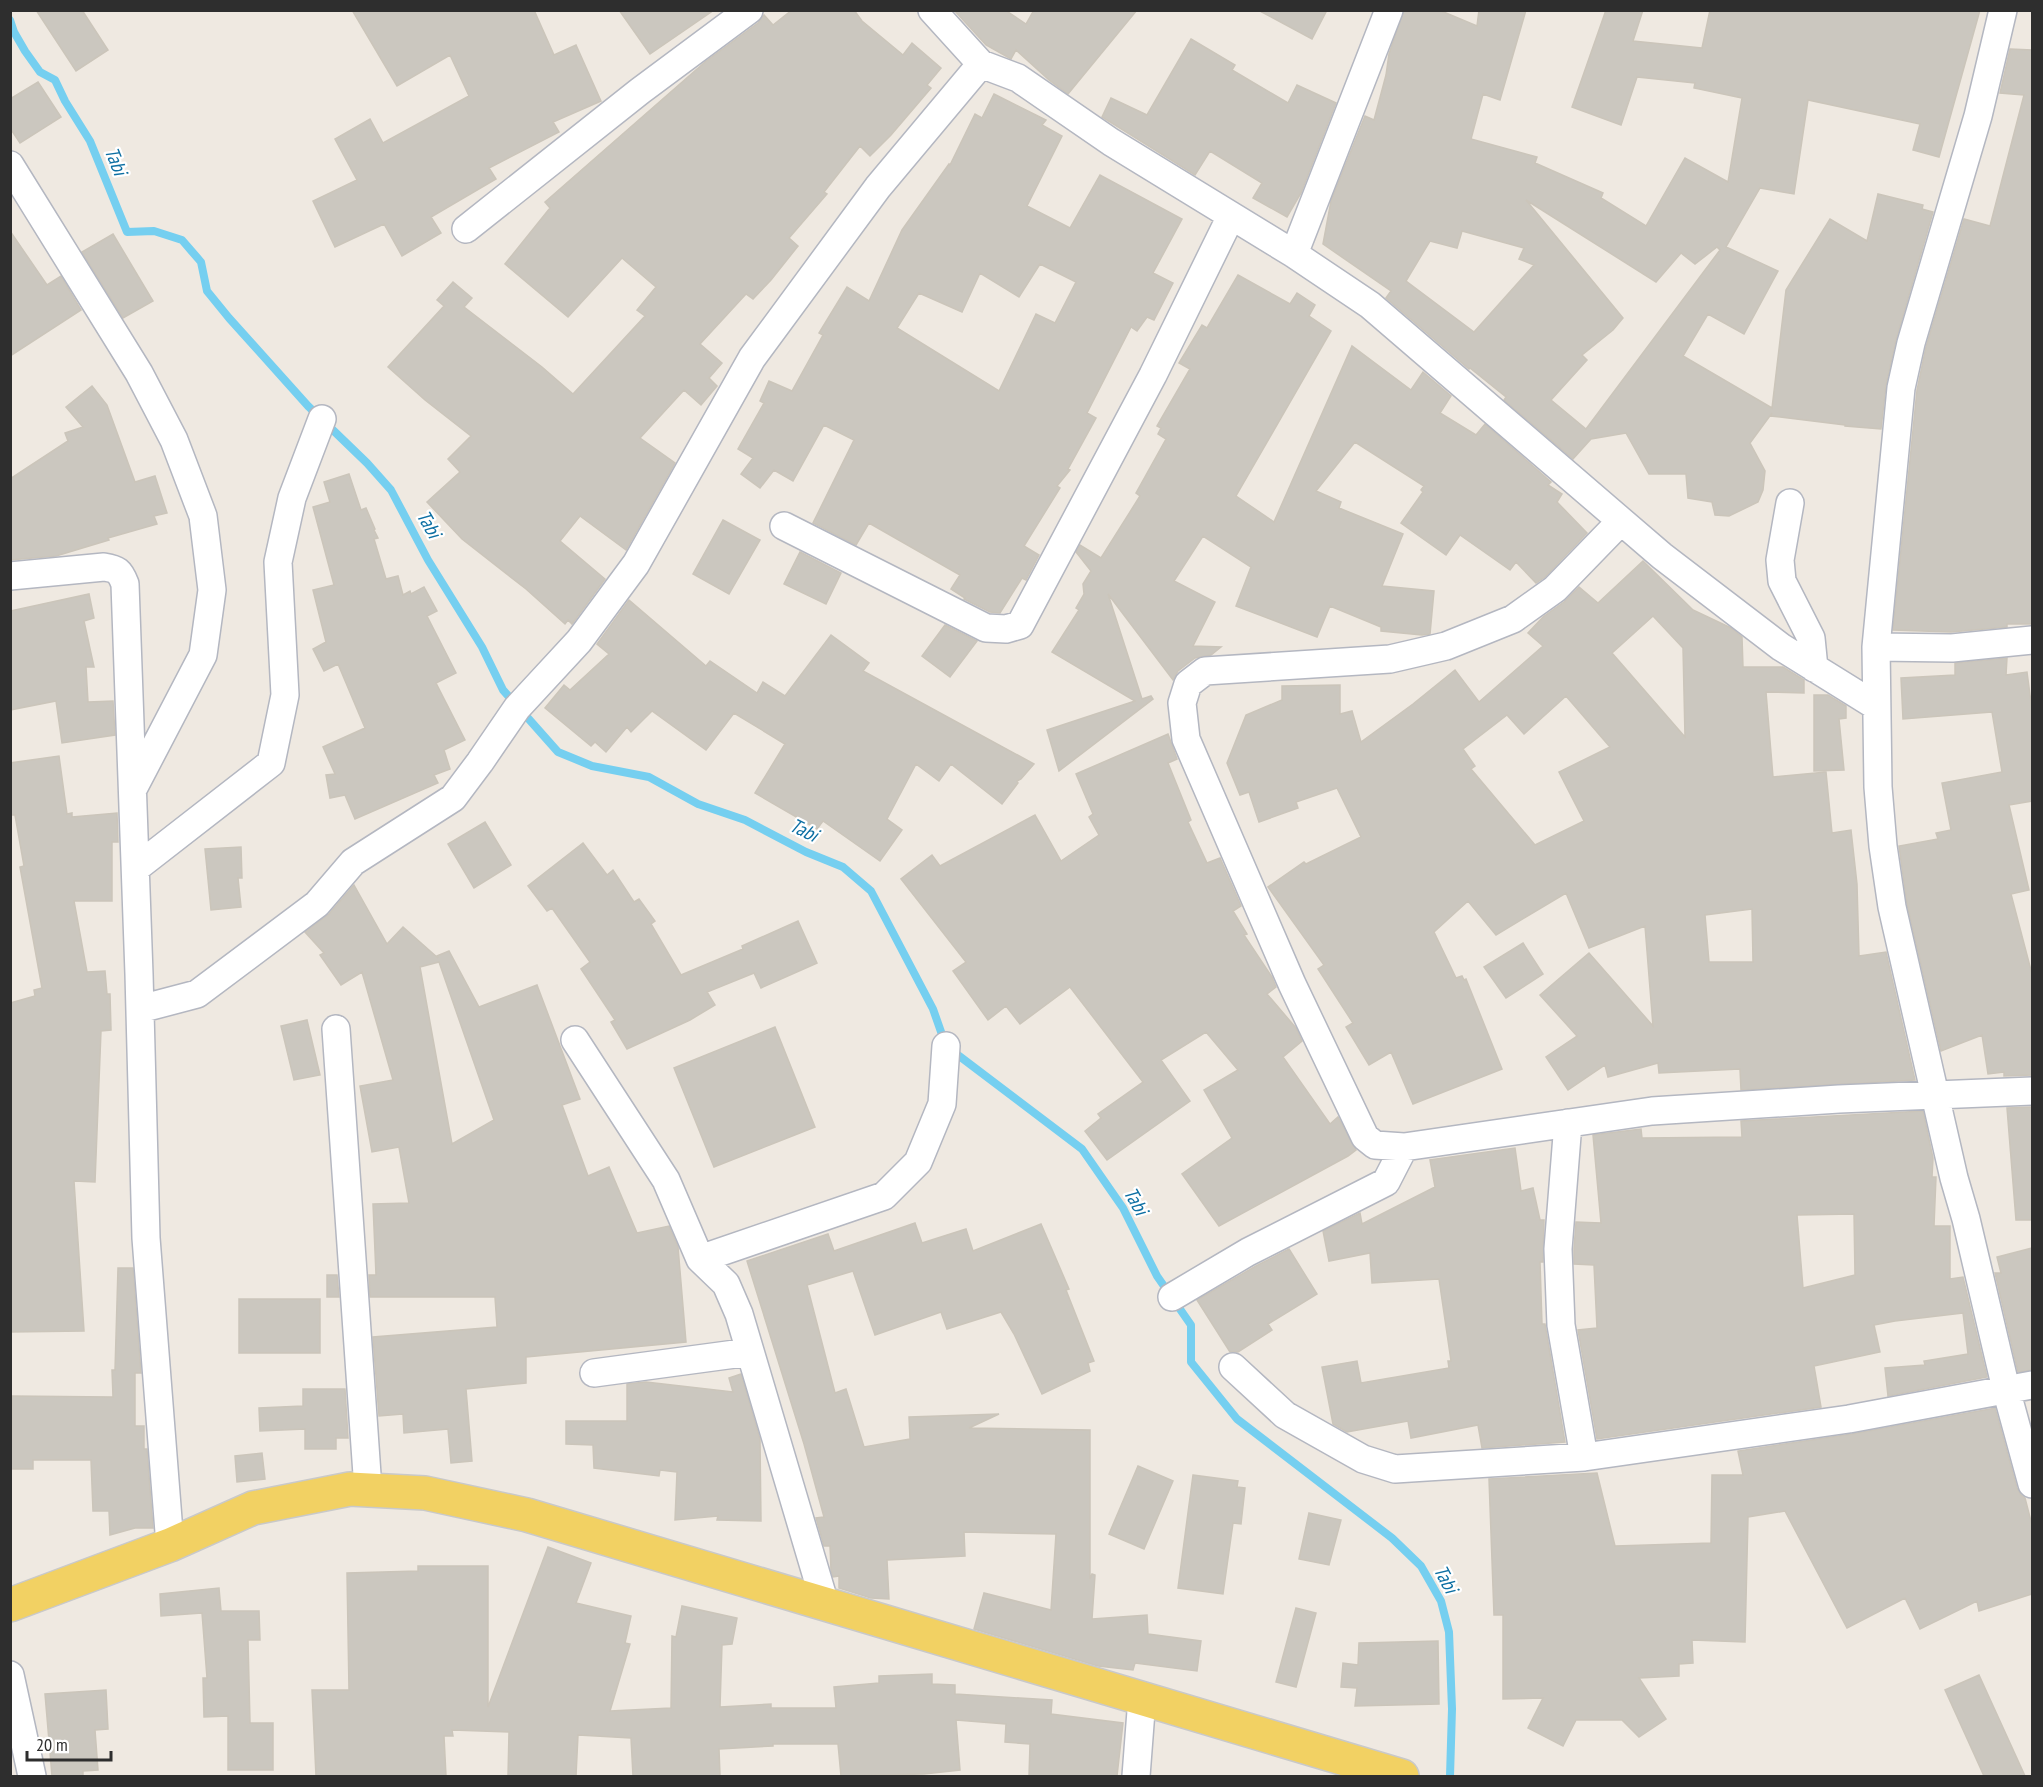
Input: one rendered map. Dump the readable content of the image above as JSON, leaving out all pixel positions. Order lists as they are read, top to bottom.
{
  "water": ["Tabi"],
  "scale_bar": "20 m"
}
